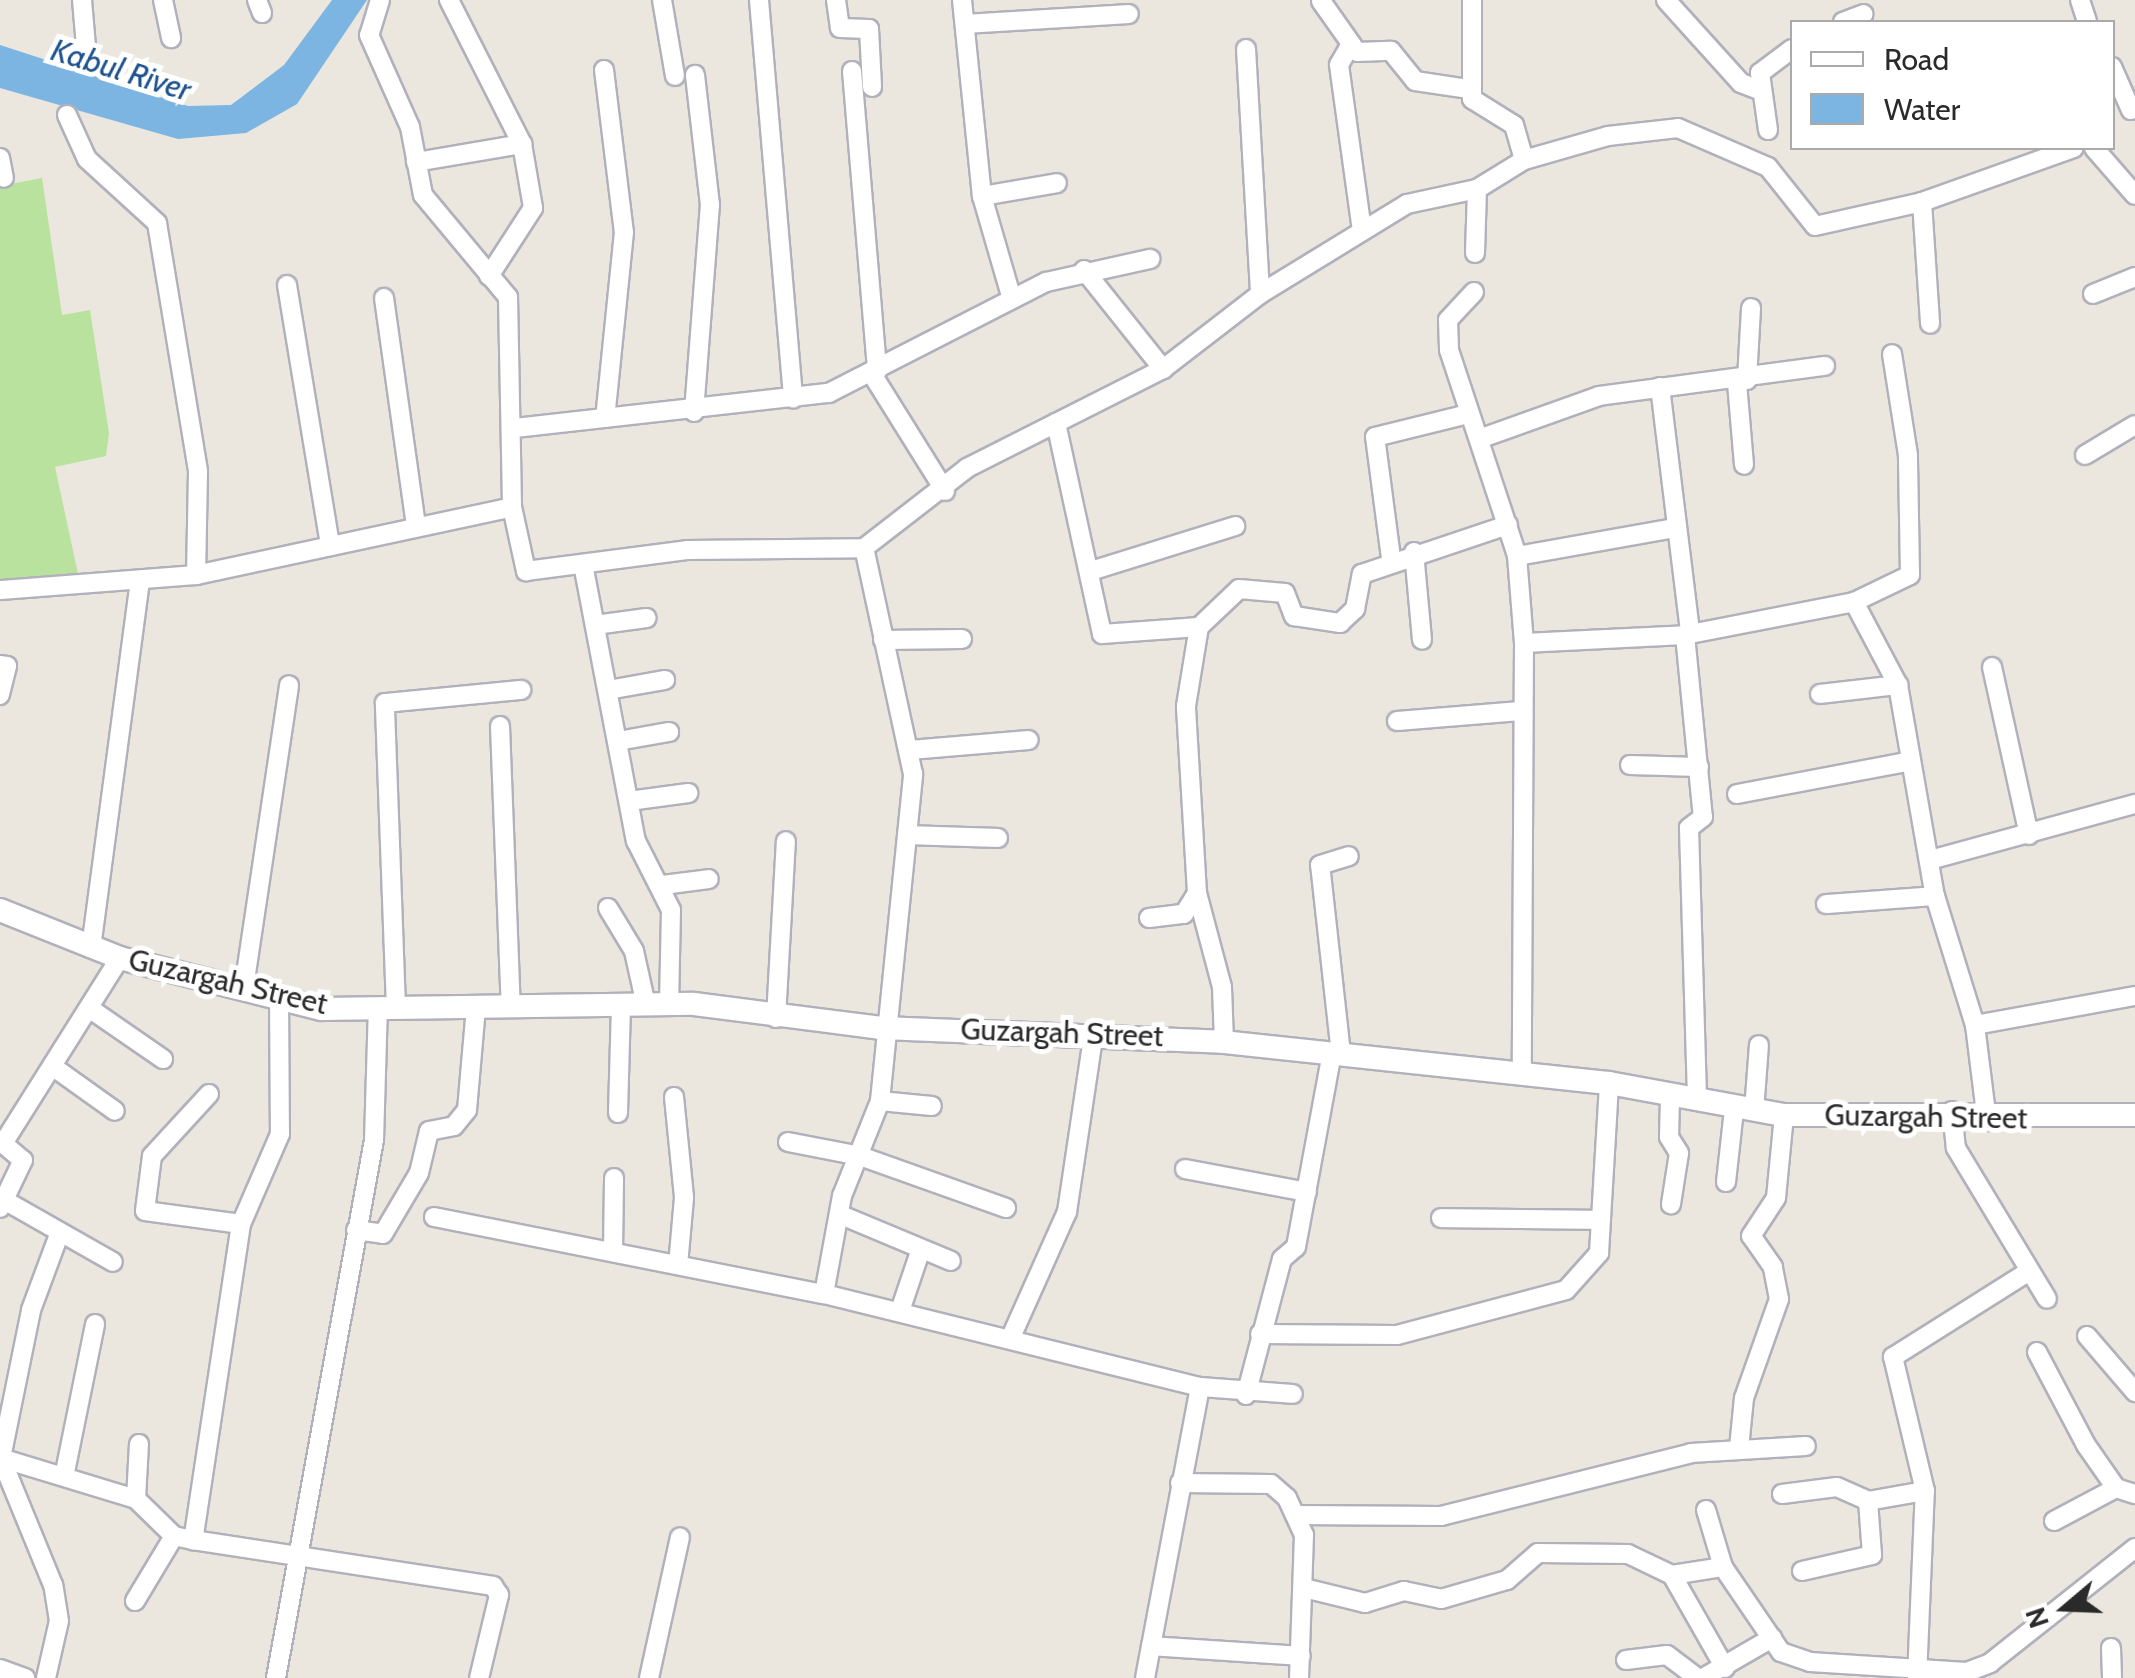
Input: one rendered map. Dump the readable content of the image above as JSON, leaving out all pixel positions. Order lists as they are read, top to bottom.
{
  "streets": {
    "street": ["Guzargah Street"]
  },
  "water": ["Kabul River"],
  "legend": ["Road", "Water"],
  "north": "left"
}
